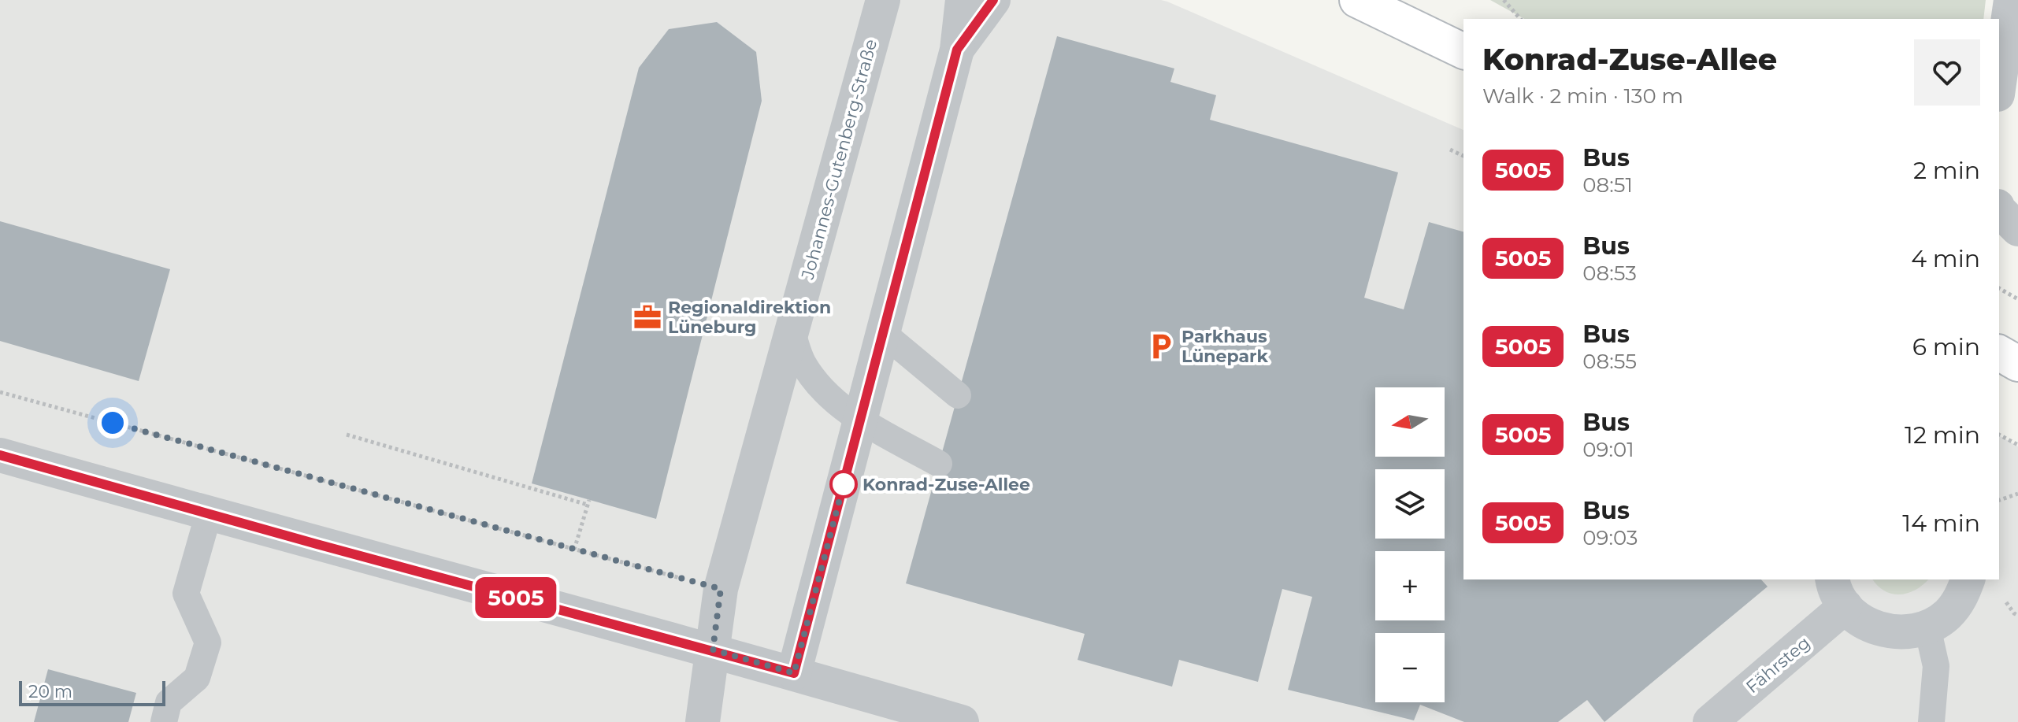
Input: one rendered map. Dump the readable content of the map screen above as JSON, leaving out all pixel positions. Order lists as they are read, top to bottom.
{
  "streets": {
    "street": ["Johannes-Gutenberg-Straße", "Fährsteg"]
  },
  "places": {
    "office": ["Regionaldirektion Lüneburg"],
    "parking": ["Parkhaus Lünepark"],
    "other": ["Konrad-Zuse-Allee"]
  },
  "lines": ["bus line 5005"],
  "scale_bar": "20 m",
  "north": "left",
  "page": {
    "on_map": "5005",
    "heading": ["Konrad-Zuse-Allee", "Walk · 2 min · 130 m"],
    "list": [
      {
        "mark": "5005",
        "name": "Bus",
        "note": "08:51",
        "value": "2 min"
      },
      {
        "mark": "5005",
        "name": "Bus",
        "note": "08:53",
        "value": "4 min"
      },
      {
        "mark": "5005",
        "name": "Bus",
        "note": "08:55",
        "value": "6 min"
      },
      {
        "mark": "5005",
        "name": "Bus",
        "note": "09:01",
        "value": "12 min"
      },
      {
        "mark": "5005",
        "name": "Bus",
        "note": "09:03",
        "value": "14 min"
      }
    ],
    "map_buttons": ["+", "−"],
    "scale": "20 m"
  }
}
